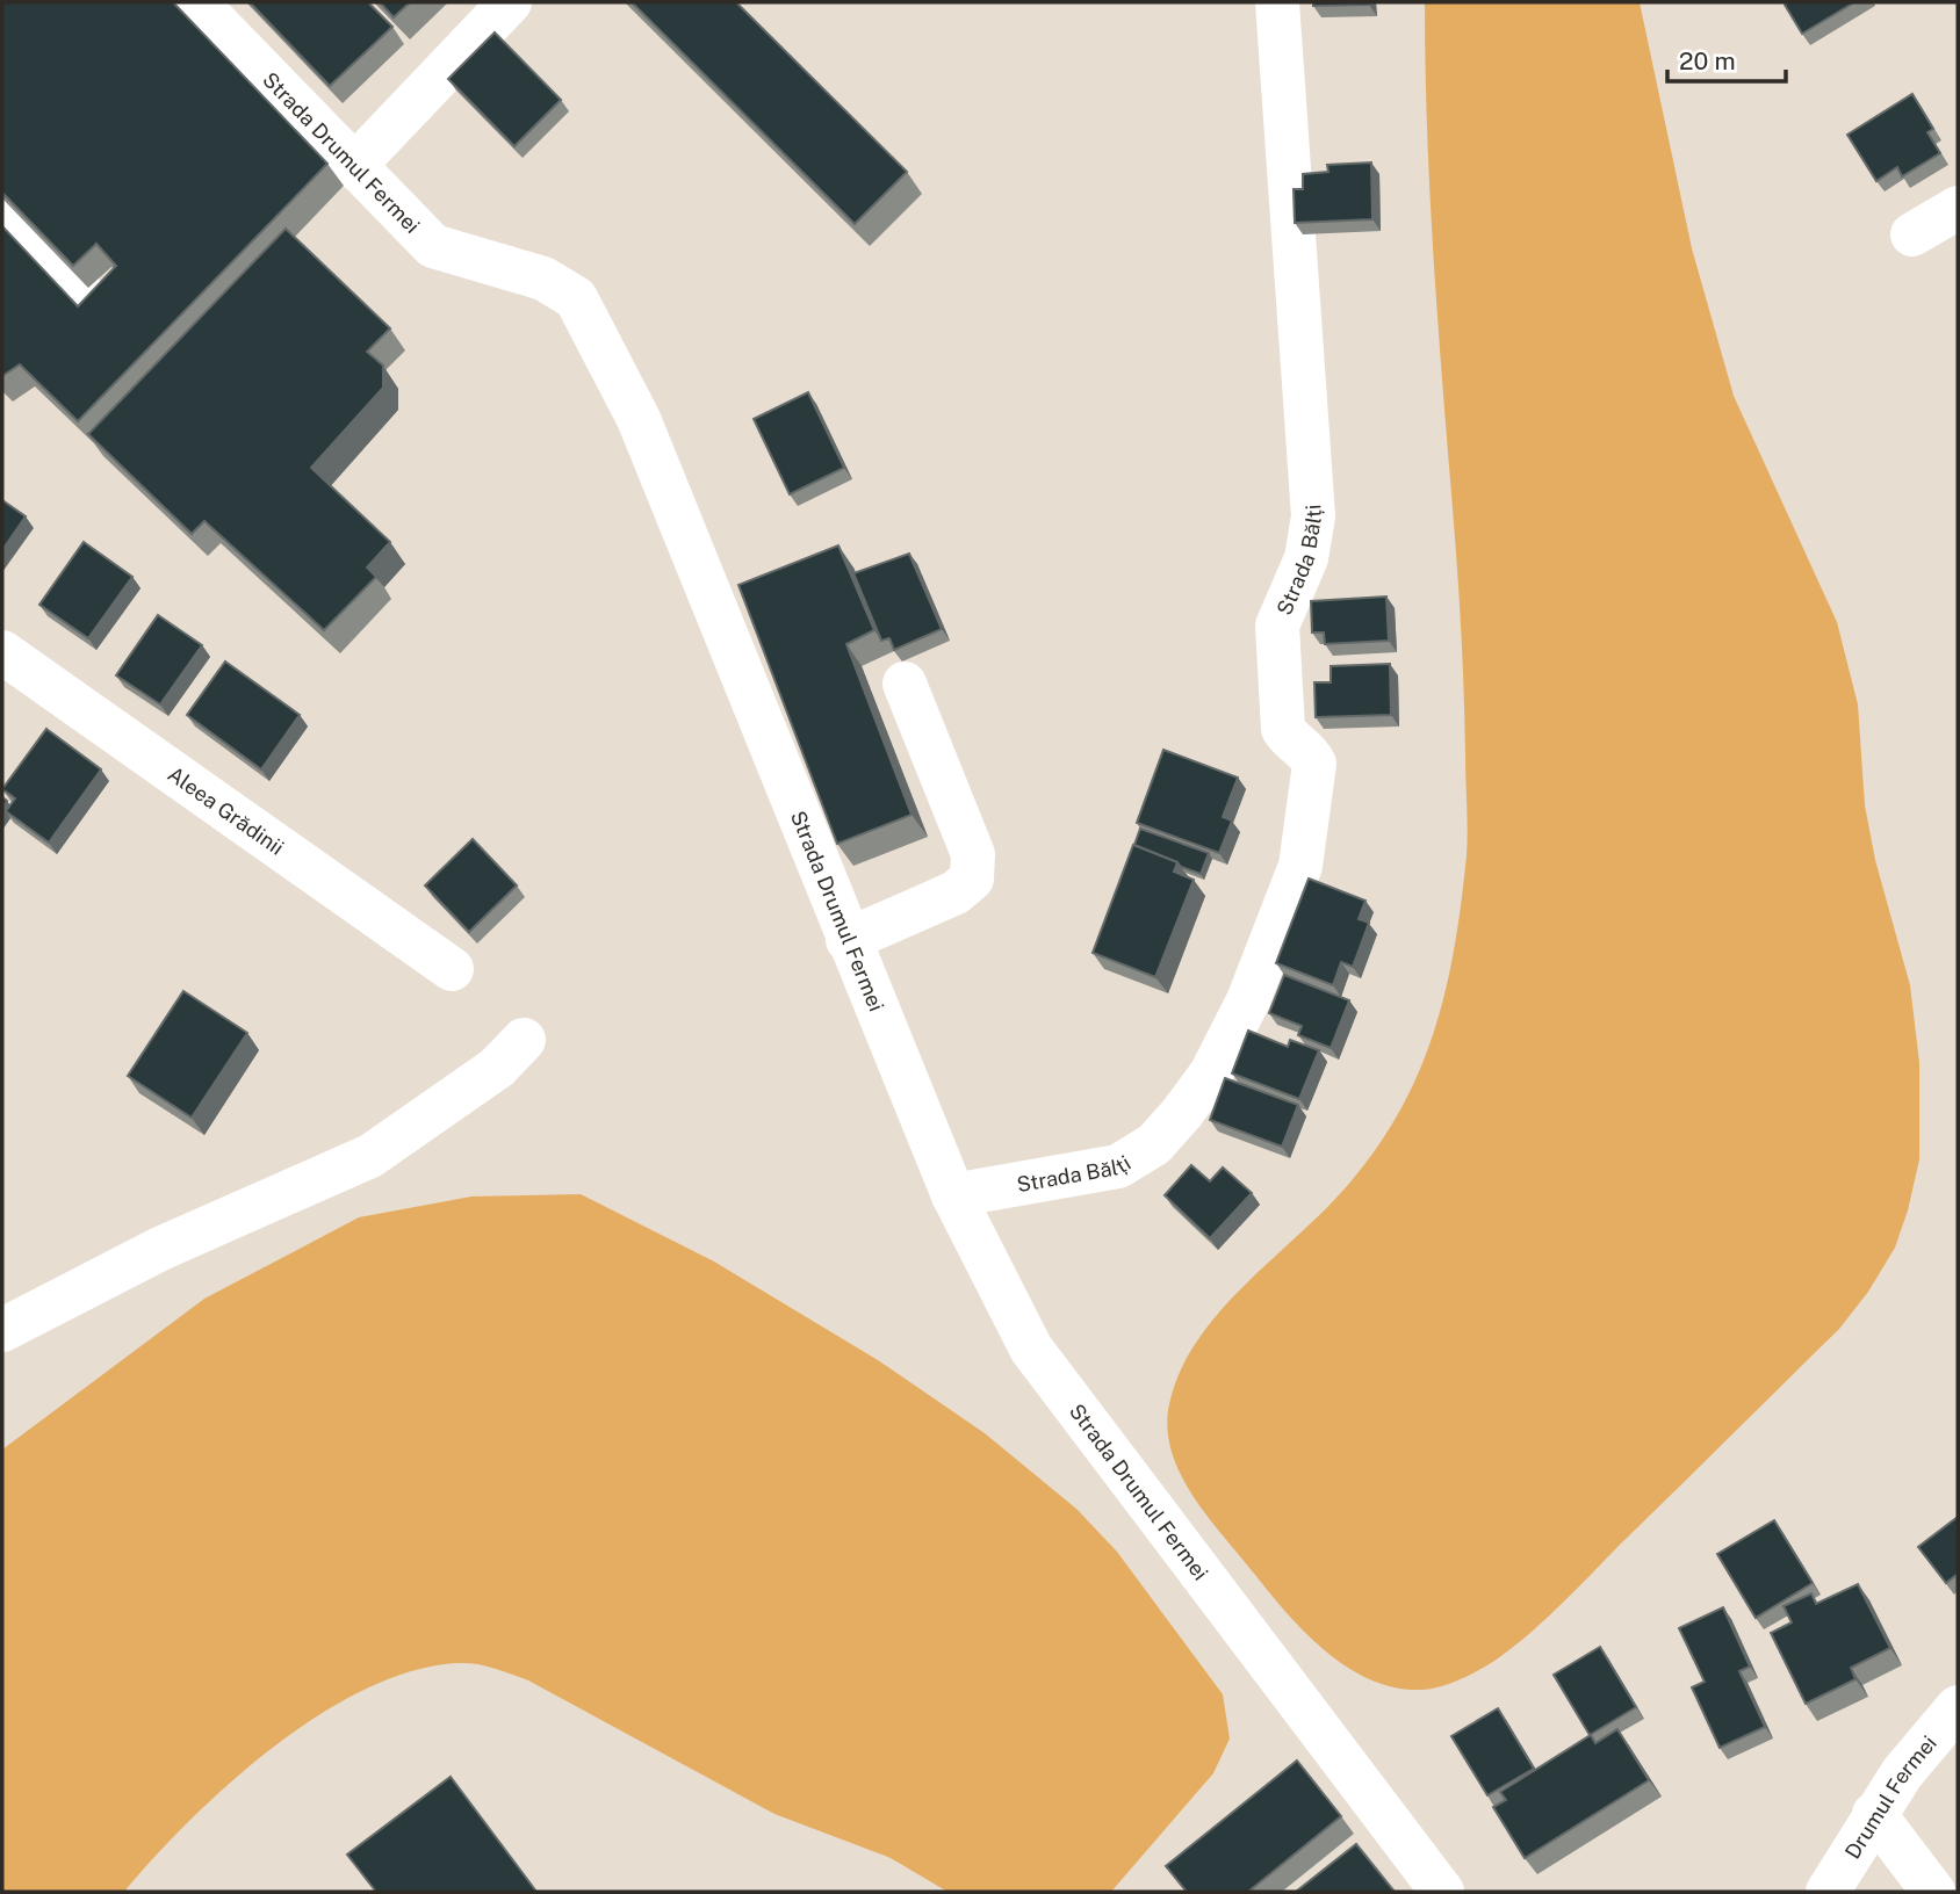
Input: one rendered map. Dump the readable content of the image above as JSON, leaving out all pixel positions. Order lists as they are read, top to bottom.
{
  "streets": {
    "street": [
      "Strada Drumul Fermei",
      "Strada Bălți",
      "Aleea Grădinii",
      "Drumul Fermei"
    ]
  },
  "crossings": [
    ["Strada Drumul Fermei", "Strada Bălți"]
  ],
  "scale_bar": "20 m"
}
